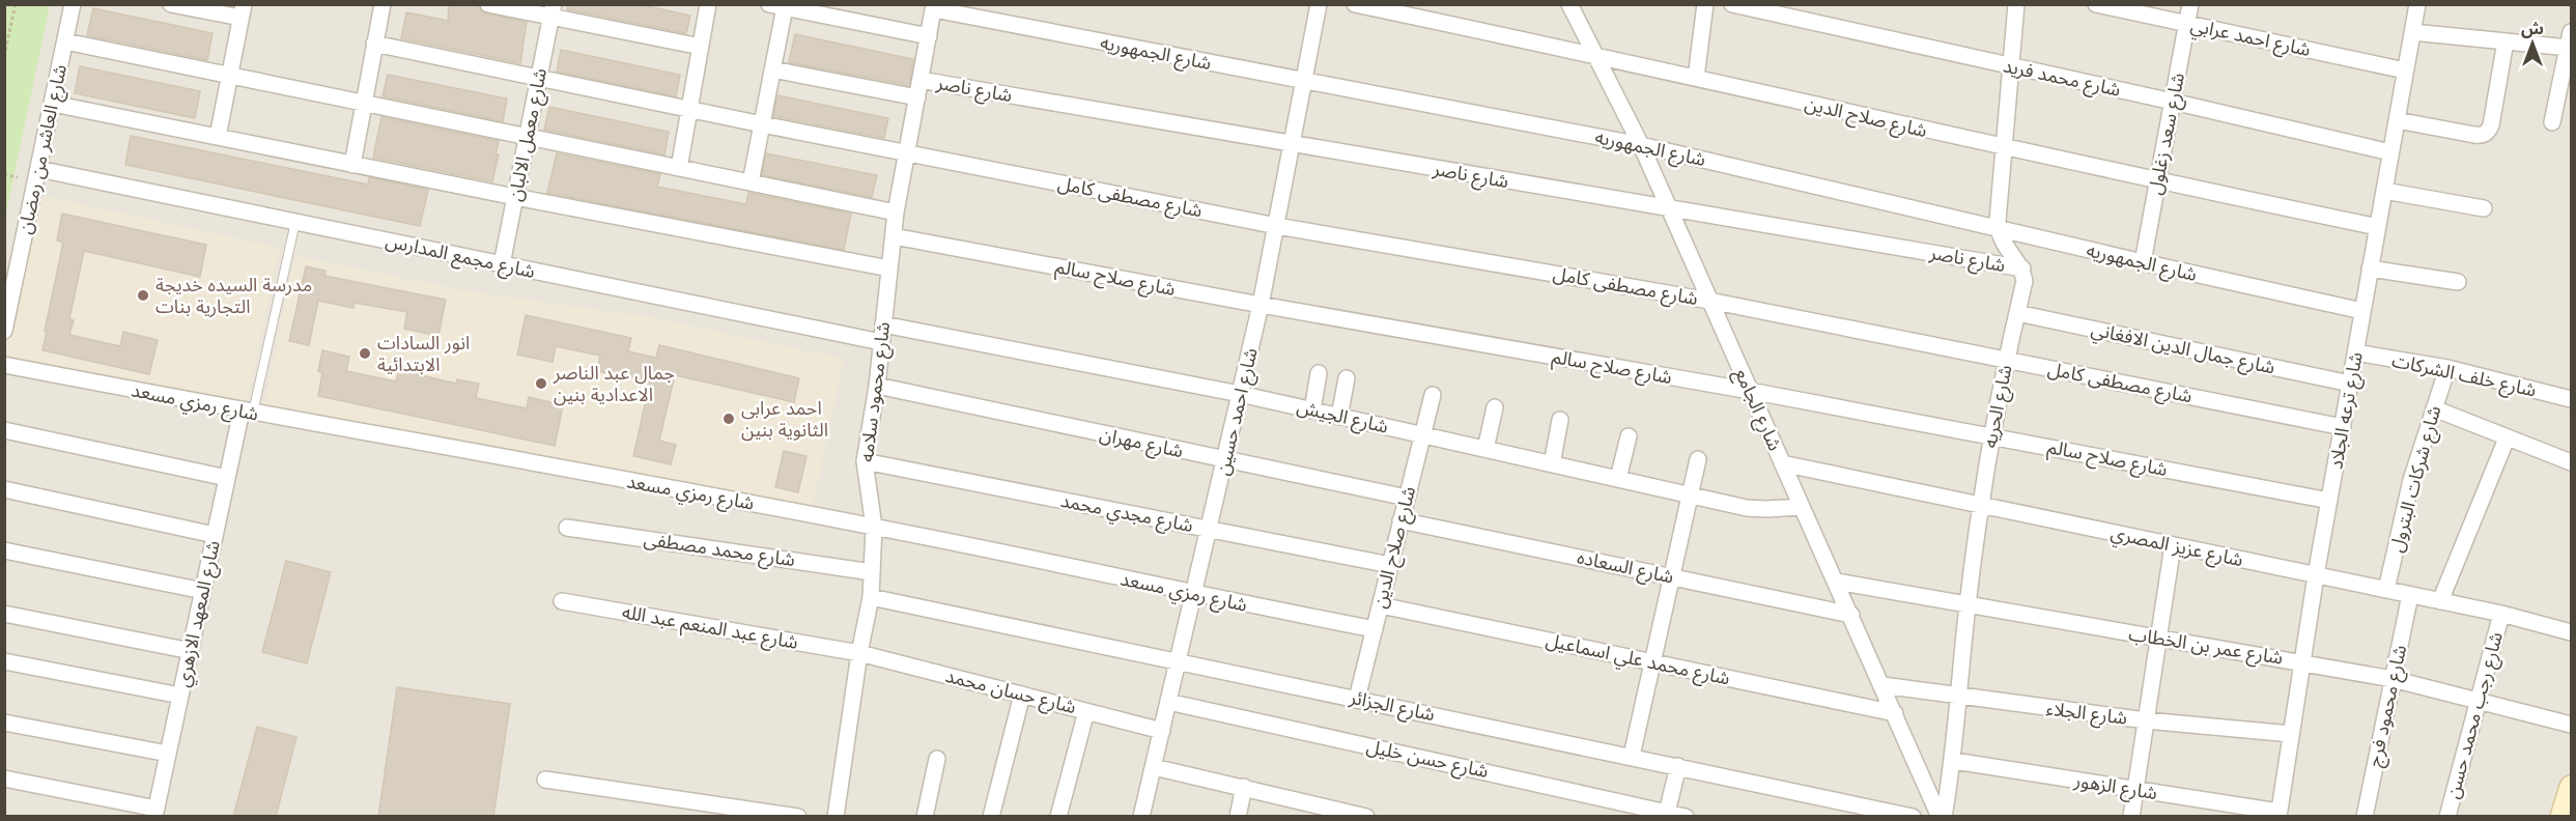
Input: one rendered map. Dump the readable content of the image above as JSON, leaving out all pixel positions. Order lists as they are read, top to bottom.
{
  "streets": {
    "street": [
      "شارع احمد عرابي",
      "شارع الجمهوريه",
      "شارع محمد فريد",
      "شارع ناصر",
      "شارع صلاح الدين",
      "شارع سعد زغلول",
      "شارع معمل الالبان",
      "شارع العاشر من رمضان",
      "شارع مصطفى كامل",
      "شارع مجمع المدارس",
      "شارع صلاح سالم",
      "شارع جمال الدين الافغاني",
      "شارع خلف الشركات",
      "شارع محمود سلامه",
      "شارع رمزي مسعد",
      "شارع الحريه",
      "شارع الجامع",
      "شارع ترعه الجلاد",
      "شارع احمد حسين",
      "شارع الجيش",
      "شارع مهران",
      "شارع شركات البترول",
      "شارع مجدي محمد",
      "شارع عزيز المصري",
      "شارع محمد مصطفى",
      "شارع السعاده",
      "شارع المعهد الازهري",
      "شارع عبد المنعم عبد الله",
      "شارع عمر بن الخطاب",
      "شارع محمد علي اسماعيل",
      "شارع حسان محمد",
      "شارع الجزائر",
      "شارع محمود فرج",
      "شارع الجلاء",
      "شارع رجب محمد حسن",
      "شارع حسن خليل",
      "شارع الزهور"
    ]
  },
  "crossings": [
    ["شارع احمد عرابي", "شارع سعد زغلول"],
    ["شارع احمد عرابي", "شارع ترعه الجلاد"],
    ["شارع الجمهوريه", "شارع سعد زغلول"],
    ["شارع الجمهوريه", "شارع محمود سلامه"],
    ["شارع الجمهوريه", "شارع الجامع"],
    ["شارع الجمهوريه", "شارع ترعه الجلاد"],
    ["شارع الجمهوريه", "شارع احمد حسين"],
    ["شارع محمد فريد", "شارع سعد زغلول"],
    ["شارع محمد فريد", "شارع ترعه الجلاد"],
    ["شارع ناصر", "شارع محمود سلامه"],
    ["شارع ناصر", "شارع الحريه"],
    ["شارع ناصر", "شارع الجامع"],
    ["شارع ناصر", "شارع احمد حسين"],
    ["شارع صلاح الدين", "شارع سعد زغلول"],
    ["شارع صلاح الدين", "شارع رمزي مسعد"],
    ["شارع صلاح الدين", "شارع الجامع"],
    ["شارع صلاح الدين", "شارع ترعه الجلاد"],
    ["شارع صلاح الدين", "شارع الجيش"],
    ["شارع صلاح الدين", "شارع مهران"],
    ["شارع صلاح الدين", "شارع مجدي محمد"],
    ["شارع صلاح الدين", "شارع السعاده"],
    ["شارع صلاح الدين", "شارع محمد علي اسماعيل"],
    ["شارع صلاح الدين", "شارع الجزائر"],
    ["شارع معمل الالبان", "شارع مصطفى كامل"],
    ["شارع معمل الالبان", "شارع مجمع المدارس"],
    ["شارع العاشر من رمضان", "شارع مجمع المدارس"],
    ["شارع مصطفى كامل", "شارع محمود سلامه"],
    ["شارع مصطفى كامل", "شارع الحريه"],
    ["شارع مصطفى كامل", "شارع الجامع"],
    ["شارع مصطفى كامل", "شارع ترعه الجلاد"],
    ["شارع مصطفى كامل", "شارع احمد حسين"],
    ["شارع مجمع المدارس", "شارع محمود سلامه"],
    ["شارع صلاح سالم", "شارع محمود سلامه"],
    ["شارع صلاح سالم", "شارع الحريه"],
    ["شارع صلاح سالم", "شارع الجامع"],
    ["شارع صلاح سالم", "شارع ترعه الجلاد"],
    ["شارع صلاح سالم", "شارع احمد حسين"],
    ["شارع جمال الدين الافغاني", "شارع الحريه"],
    ["شارع جمال الدين الافغاني", "شارع ترعه الجلاد"],
    ["شارع خلف الشركات", "شارع ترعه الجلاد"],
    ["شارع خلف الشركات", "شارع شركات البترول"],
    ["شارع محمود سلامه", "شارع رمزي مسعد"],
    ["شارع محمود سلامه", "شارع الجيش"],
    ["شارع محمود سلامه", "شارع مهران"],
    ["شارع محمود سلامه", "شارع مجدي محمد"],
    ["شارع محمود سلامه", "شارع محمد مصطفى"],
    ["شارع محمود سلامه", "شارع عبد المنعم عبد الله"],
    ["شارع محمود سلامه", "شارع حسان محمد"],
    ["شارع محمود سلامه", "شارع الجزائر"],
    ["شارع رمزي مسعد", "شارع احمد حسين"],
    ["شارع رمزي مسعد", "شارع المعهد الازهري"],
    ["شارع الحريه", "شارع الجامع"],
    ["شارع الحريه", "شارع عزيز المصري"],
    ["شارع الحريه", "شارع عمر بن الخطاب"],
    ["شارع الحريه", "شارع الجلاء"],
    ["شارع الحريه", "شارع الزهور"],
    ["شارع الجامع", "شارع الجيش"],
    ["شارع الجامع", "شارع عزيز المصري"],
    ["شارع الجامع", "شارع السعاده"],
    ["شارع الجامع", "شارع عمر بن الخطاب"],
    ["شارع الجامع", "شارع محمد علي اسماعيل"],
    ["شارع الجامع", "شارع الجلاء"],
    ["شارع ترعه الجلاد", "شارع عزيز المصري"],
    ["شارع ترعه الجلاد", "شارع عمر بن الخطاب"],
    ["شارع ترعه الجلاد", "شارع الجلاء"],
    ["شارع ترعه الجلاد", "شارع الزهور"],
    ["شارع احمد حسين", "شارع الجيش"],
    ["شارع احمد حسين", "شارع مهران"],
    ["شارع احمد حسين", "شارع مجدي محمد"],
    ["شارع احمد حسين", "شارع حسان محمد"],
    ["شارع احمد حسين", "شارع الجزائر"],
    ["شارع احمد حسين", "شارع حسن خليل"],
    ["شارع شركات البترول", "شارع عزيز المصري"],
    ["شارع عزيز المصري", "شارع محمود فرج"],
    ["شارع عزيز المصري", "شارع رجب محمد حسن"],
    ["شارع عبد المنعم عبد الله", "شارع حسان محمد"],
    ["شارع عمر بن الخطاب", "شارع محمود فرج"],
    ["شارع عمر بن الخطاب", "شارع رجب محمد حسن"]
  ],
  "places": [
    "مدرسة السيده خديجة التجارية بنات",
    "انور السادات الابتدائية",
    "جمال عبد الناصر الاعدادية بنين",
    "احمد عرابى الثانوية بنين"
  ],
  "north": "top"
}
